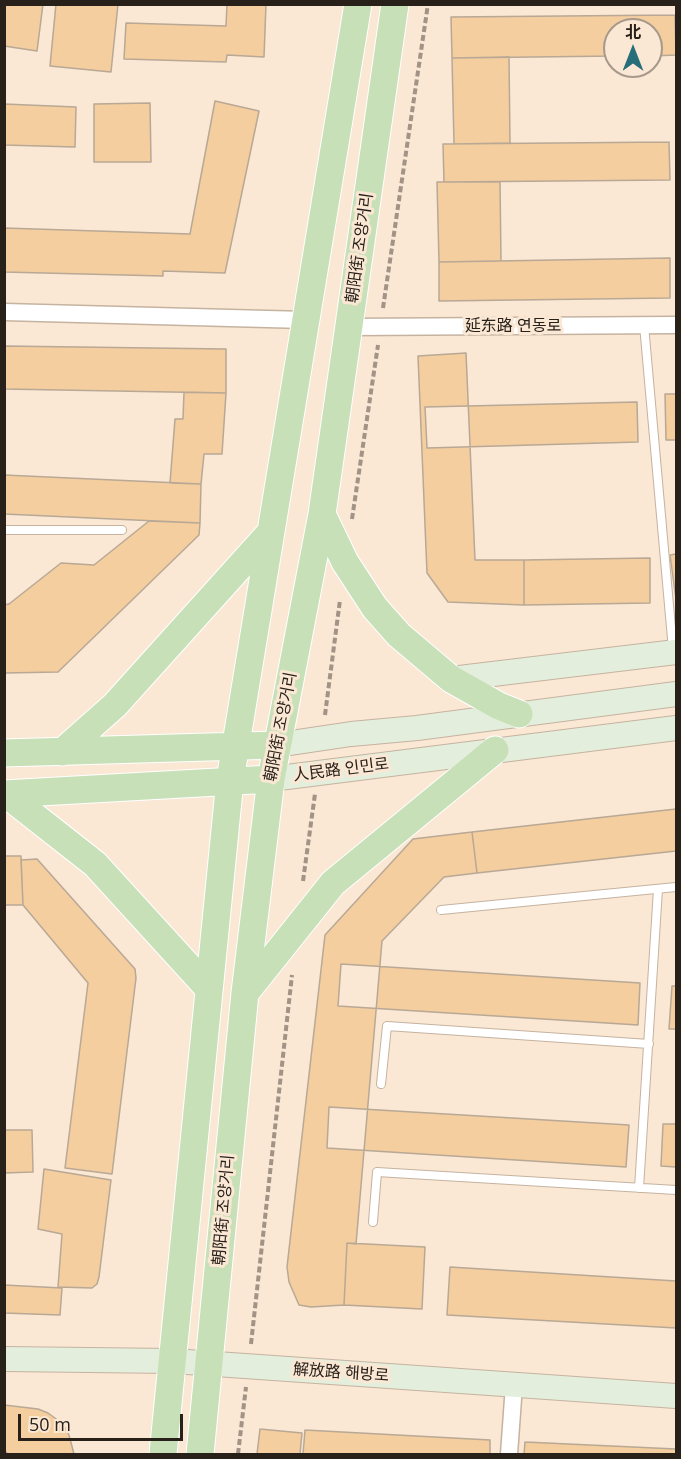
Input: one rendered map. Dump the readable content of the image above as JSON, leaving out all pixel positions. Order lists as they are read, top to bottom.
{
  "streets": {
    "main road": ["朝阳街 조양거리", "人民路 인민로"],
    "street": ["延东路 연동로", "解放路 해방로"]
  },
  "crossings": [
    ["朝阳街 조양거리", "延东路 연동로"],
    ["朝阳街 조양거리", "人民路 인민로"],
    ["朝阳街 조양거리", "解放路 해방로"]
  ],
  "scale_bar": "50 m",
  "north": "top"
}
